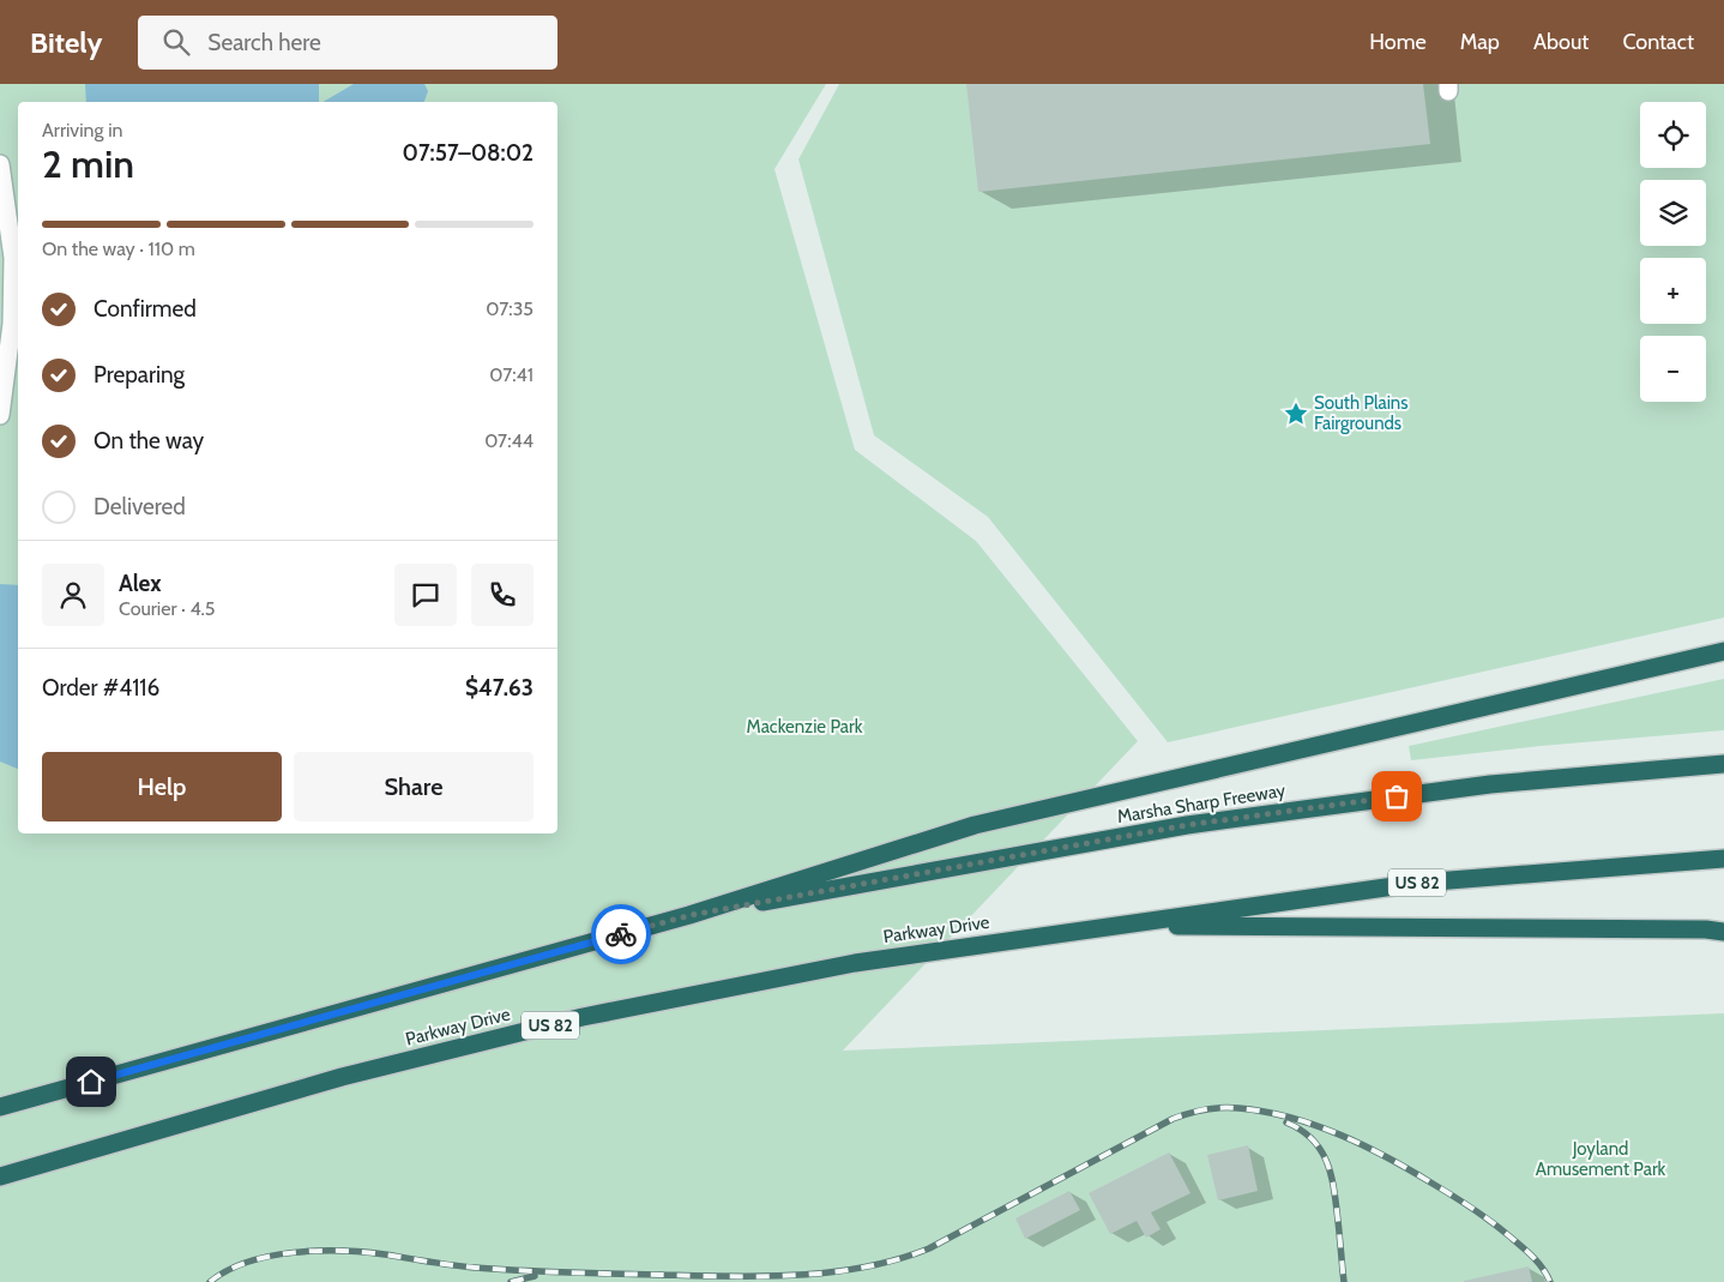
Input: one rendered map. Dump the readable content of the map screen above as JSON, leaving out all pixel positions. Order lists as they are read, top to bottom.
{
  "streets": {
    "highway": ["Marsha Sharp Freeway", "US 82", "Parkway Drive"]
  },
  "crossings": [
    ["US 82", "Parkway Drive"]
  ],
  "parks": ["Mackenzie Park", "Joyland Amusement Park"],
  "places": {
    "place": ["South Plains Fairgrounds"]
  },
  "page": {
    "header": "Bitely",
    "search": "Search here",
    "nav": [
      "Home",
      "Map",
      "About",
      "Contact"
    ],
    "map_buttons": ["+", "−"],
    "heading": ["2 min", "Arriving in", "07:57–08:02"],
    "panel": [
      "Alex",
      "Courier · 4.5",
      "Order #4116",
      "$47.63"
    ],
    "bar": "On the way · 110 m",
    "list": [
      ["Confirmed", "07:35"],
      ["Preparing", "07:41"],
      ["On the way", "07:44"],
      "Delivered"
    ],
    "buttons": ["Help", "Share"]
  }
}
